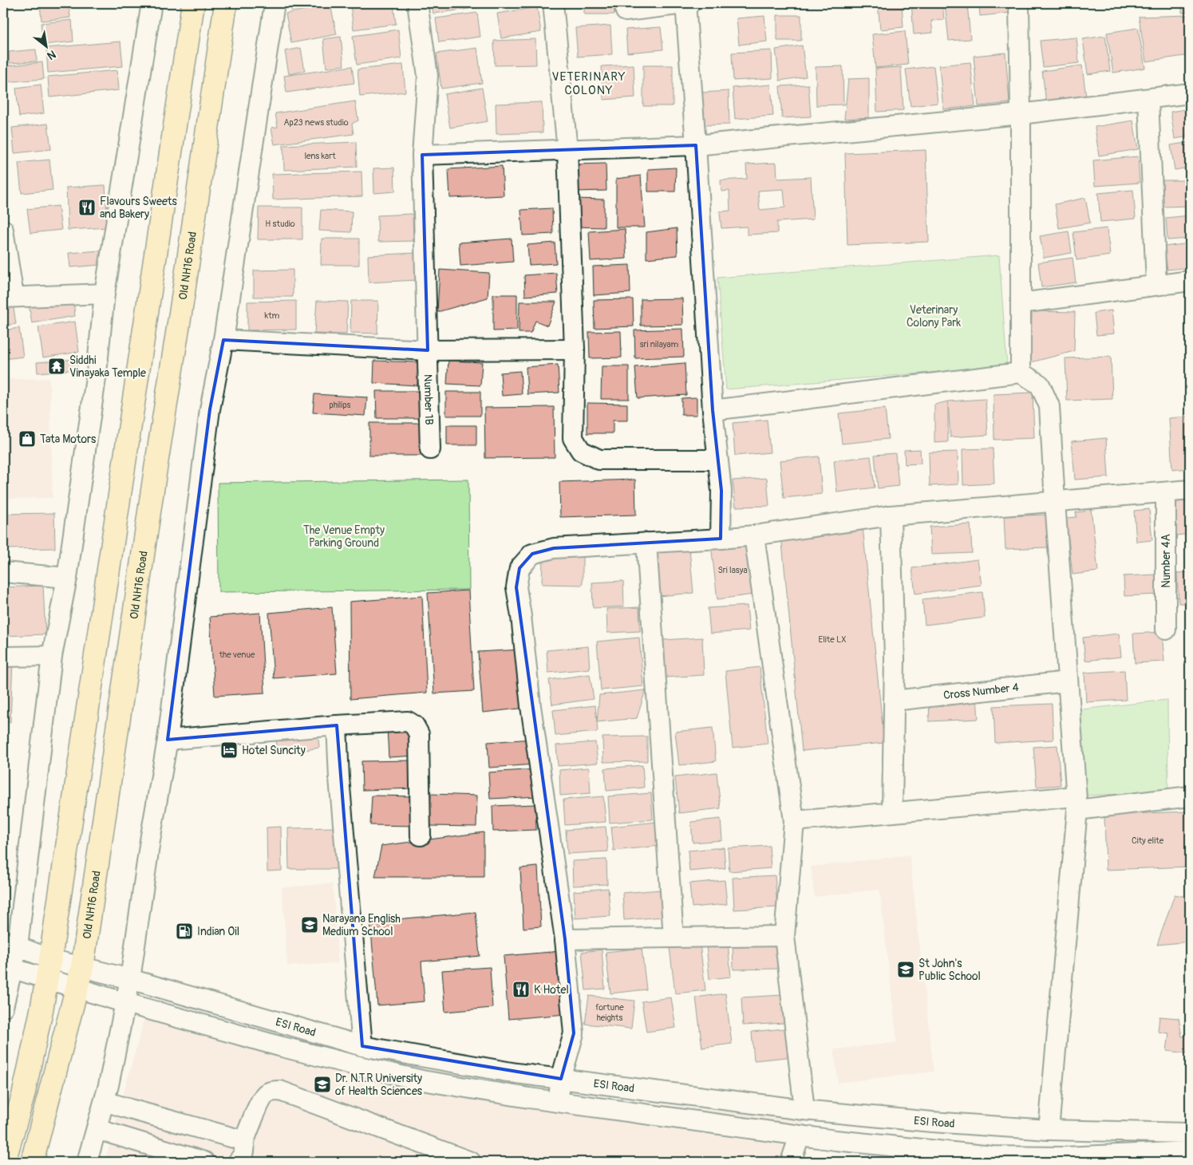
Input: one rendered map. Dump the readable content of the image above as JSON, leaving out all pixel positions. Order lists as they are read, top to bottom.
{
  "streets": {
    "main road": ["Old NH16 Road"],
    "street": [
      "Number 1B",
      "Number 4A",
      "Cross Number 4",
      "ESI Road"
    ]
  },
  "crossings": [
    ["Old NH16 Road", "ESI Road"]
  ],
  "districts": ["VETERINARY COLONY"],
  "parks": ["Veterinary Colony Park", "The Venue Empty Parking Ground"],
  "places": {
    "restaurant": ["Flavours Sweets and Bakery", "K Hotel"],
    "temple": ["Siddhi Vinayaka Temple"],
    "shop": ["Tata Motors"],
    "hotel": ["Hotel Suncity"],
    "school or university": ["Narayana English Medium School", "St John's Public School", "Dr. N.T.R University of Health Sciences"],
    "fuel station": ["Indian Oil"]
  },
  "house_numbers": [
    "Ap23 news studio",
    "lens kart",
    "H studio",
    "ktm",
    "sri nilayam",
    "philips",
    "Sri lasya",
    "Elite LX",
    "the venue",
    "City elite",
    "fortune heights"
  ],
  "north": "bottom right"
}
